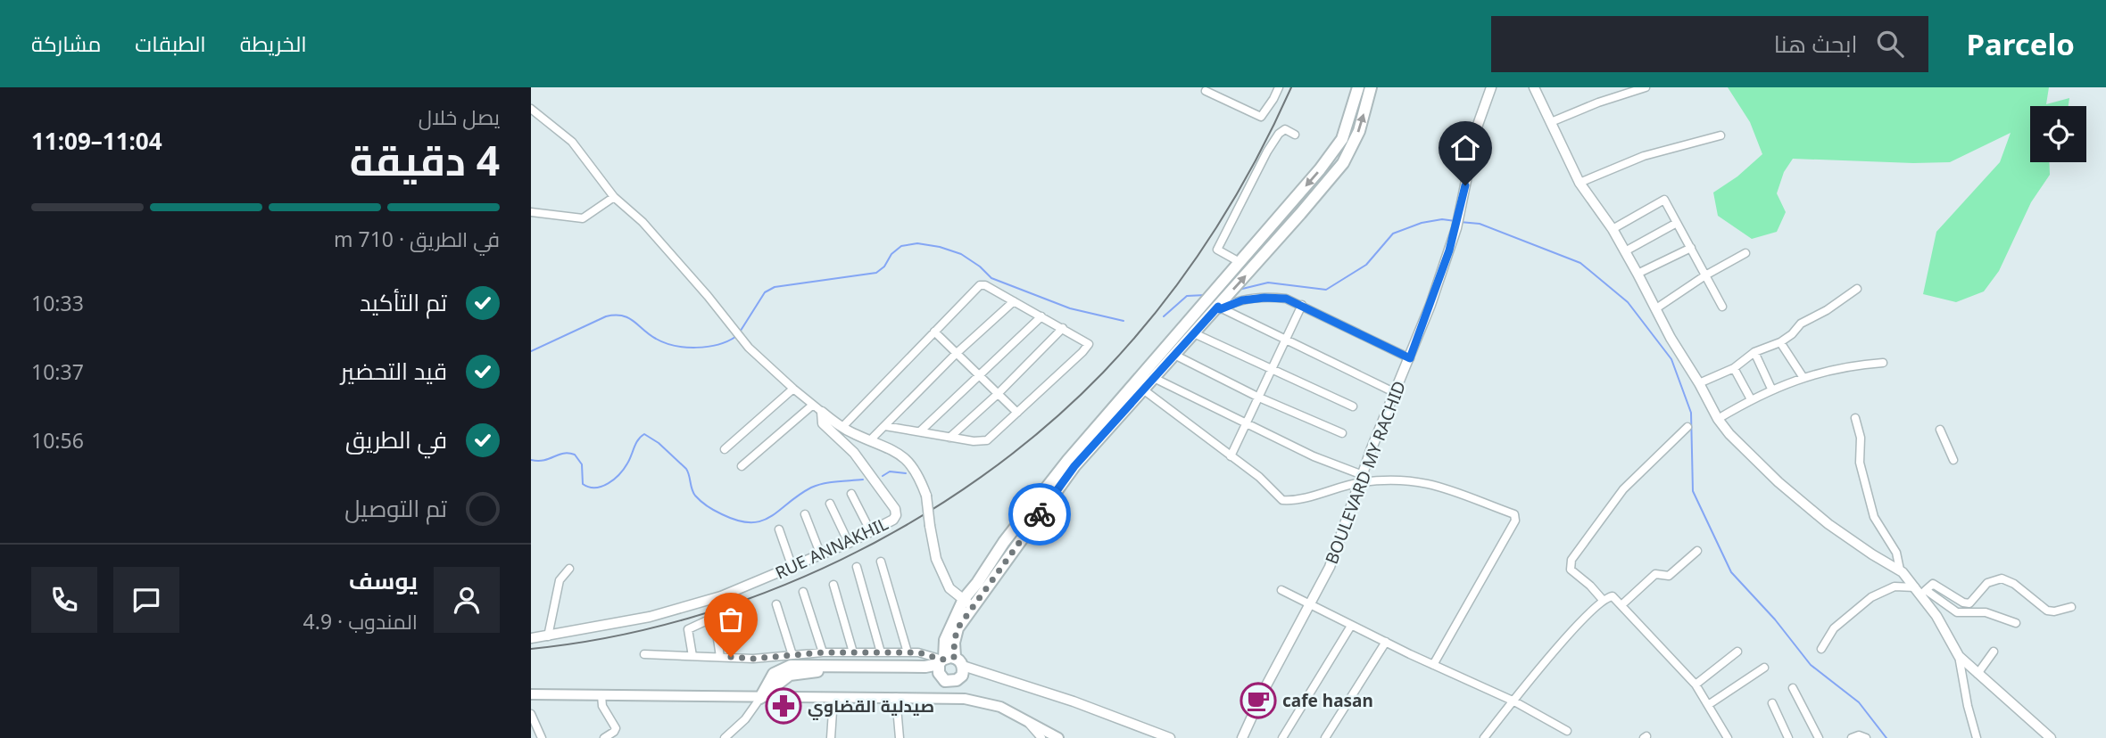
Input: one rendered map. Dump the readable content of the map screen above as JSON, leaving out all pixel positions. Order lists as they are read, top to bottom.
{
  "streets": {
    "street": ["BOULEVARD MY RACHID", "RUE ANNAKHIL"]
  },
  "places": {
    "cafe": ["cafe hasan"],
    "pharmacy": ["صيدلية القضاوي"]
  },
  "page": {
    "header": "Parcelo",
    "search": "ابحث هنا",
    "nav": ["الخريطة", "الطبقات", "مشاركة"],
    "heading": ["4 دقيقة", "يصل خلال", "11:04–11:09"],
    "panel": ["يوسف", "المندوب · 4.9"],
    "bar": "في الطريق · 710 m",
    "list": [
      ["تم التأكيد", "10:33"],
      ["قيد التحضير", "10:37"],
      ["في الطريق", "10:56"],
      "تم التوصيل"
    ]
  }
}
